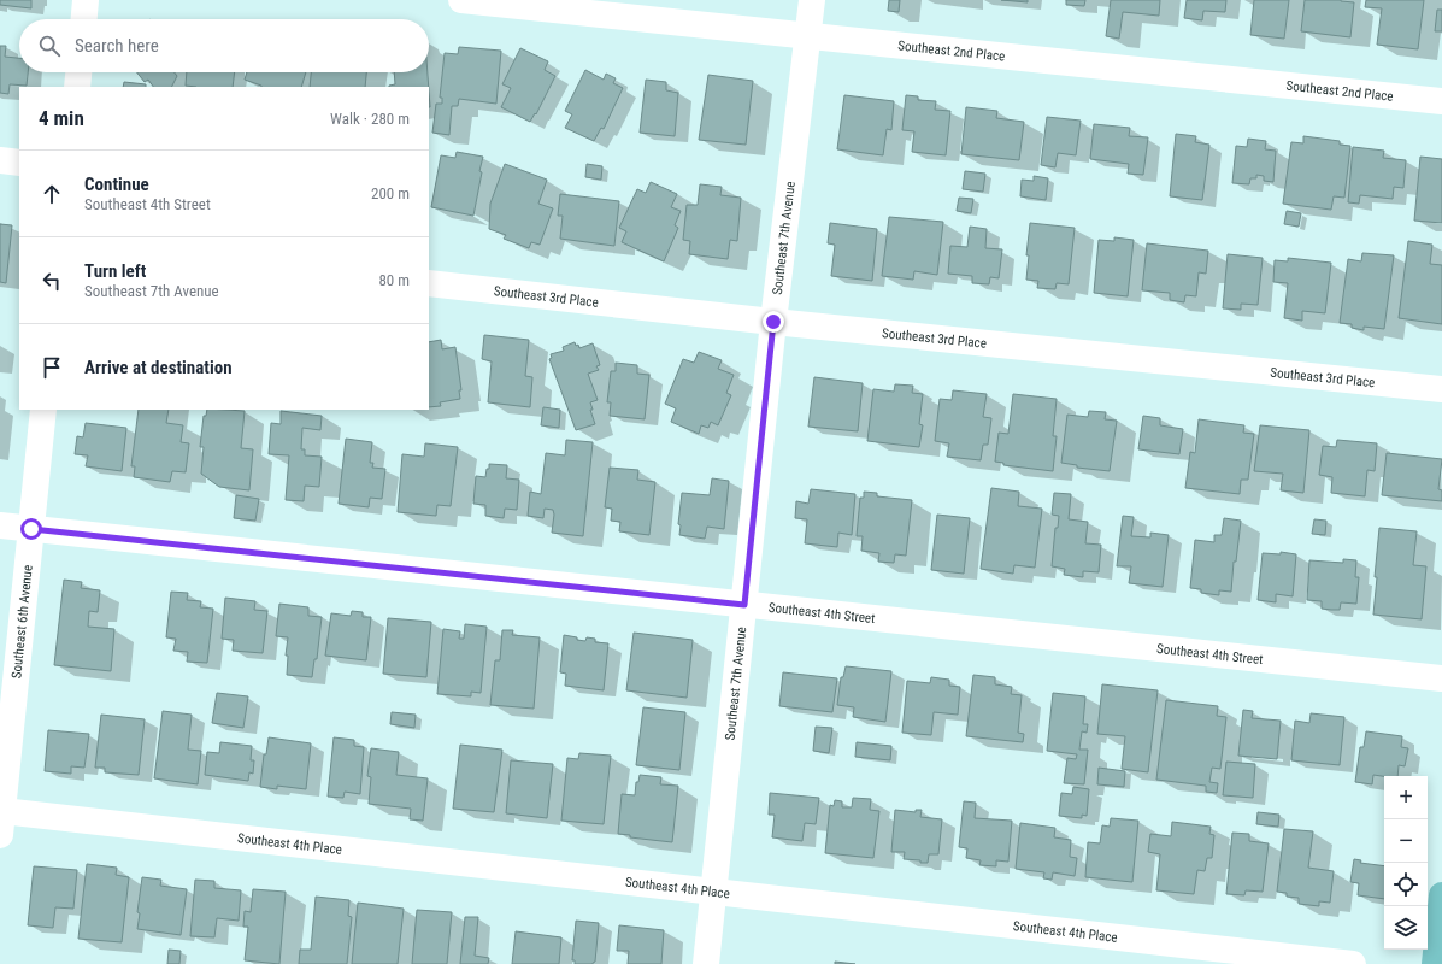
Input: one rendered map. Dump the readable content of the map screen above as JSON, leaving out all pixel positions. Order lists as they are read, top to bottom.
{
  "streets": {
    "street": [
      "Southeast 2nd Place",
      "Southeast 7th Avenue",
      "Southeast 3rd Place",
      "Southeast 4th Street",
      "Southeast 6th Avenue",
      "Southeast 4th Place"
    ]
  },
  "crossings": [
    ["Southeast 2nd Place", "Southeast 7th Avenue"],
    ["Southeast 7th Avenue", "Southeast 3rd Place"],
    ["Southeast 7th Avenue", "Southeast 4th Street"],
    ["Southeast 7th Avenue", "Southeast 4th Place"],
    ["Southeast 4th Street", "Southeast 6th Avenue"],
    ["Southeast 6th Avenue", "Southeast 4th Place"]
  ],
  "page": {
    "search": "Search here",
    "heading": ["4 min", "Walk · 280 m"],
    "list": [
      ["Continue", "Southeast 4th Street", "200 m"],
      ["Turn left", "Southeast 7th Avenue", "80 m"],
      "Arrive at destination"
    ],
    "map_buttons": ["+", "−"]
  }
}
